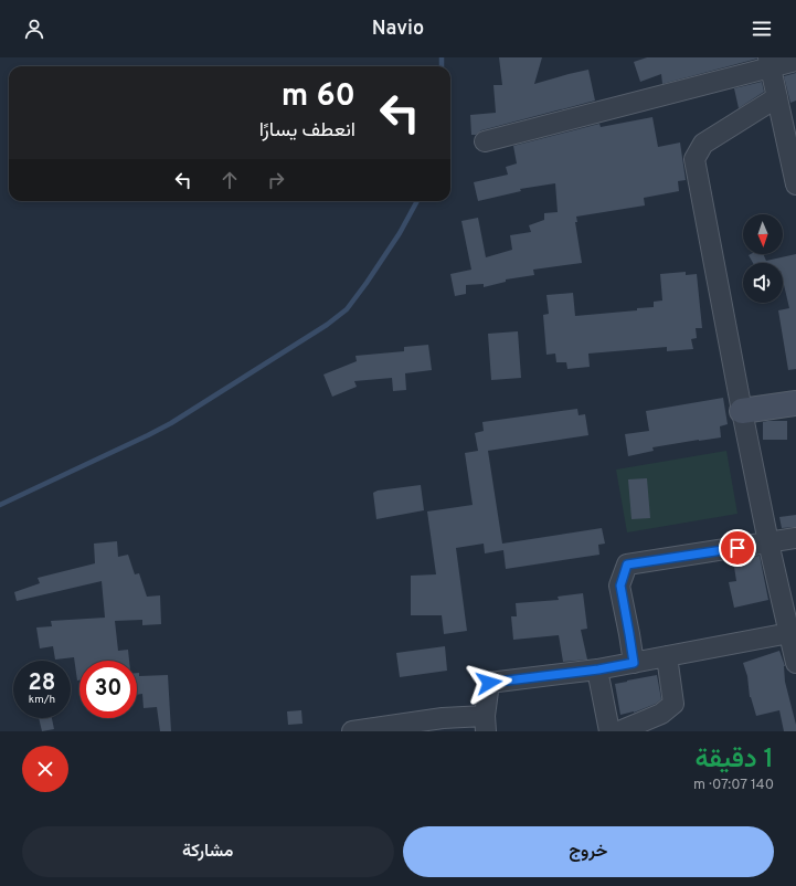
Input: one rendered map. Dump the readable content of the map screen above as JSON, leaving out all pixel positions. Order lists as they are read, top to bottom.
{
  "north": "bottom",
  "page": {
    "header": "Navio",
    "turn": ["60 m", "انعطف يسارًا"],
    "speed": "28 km/h",
    "limit": "30",
    "heading": ["1 دقيقة", "140 m · 07:07"],
    "buttons": ["خروج", "مشاركة"]
  }
}
